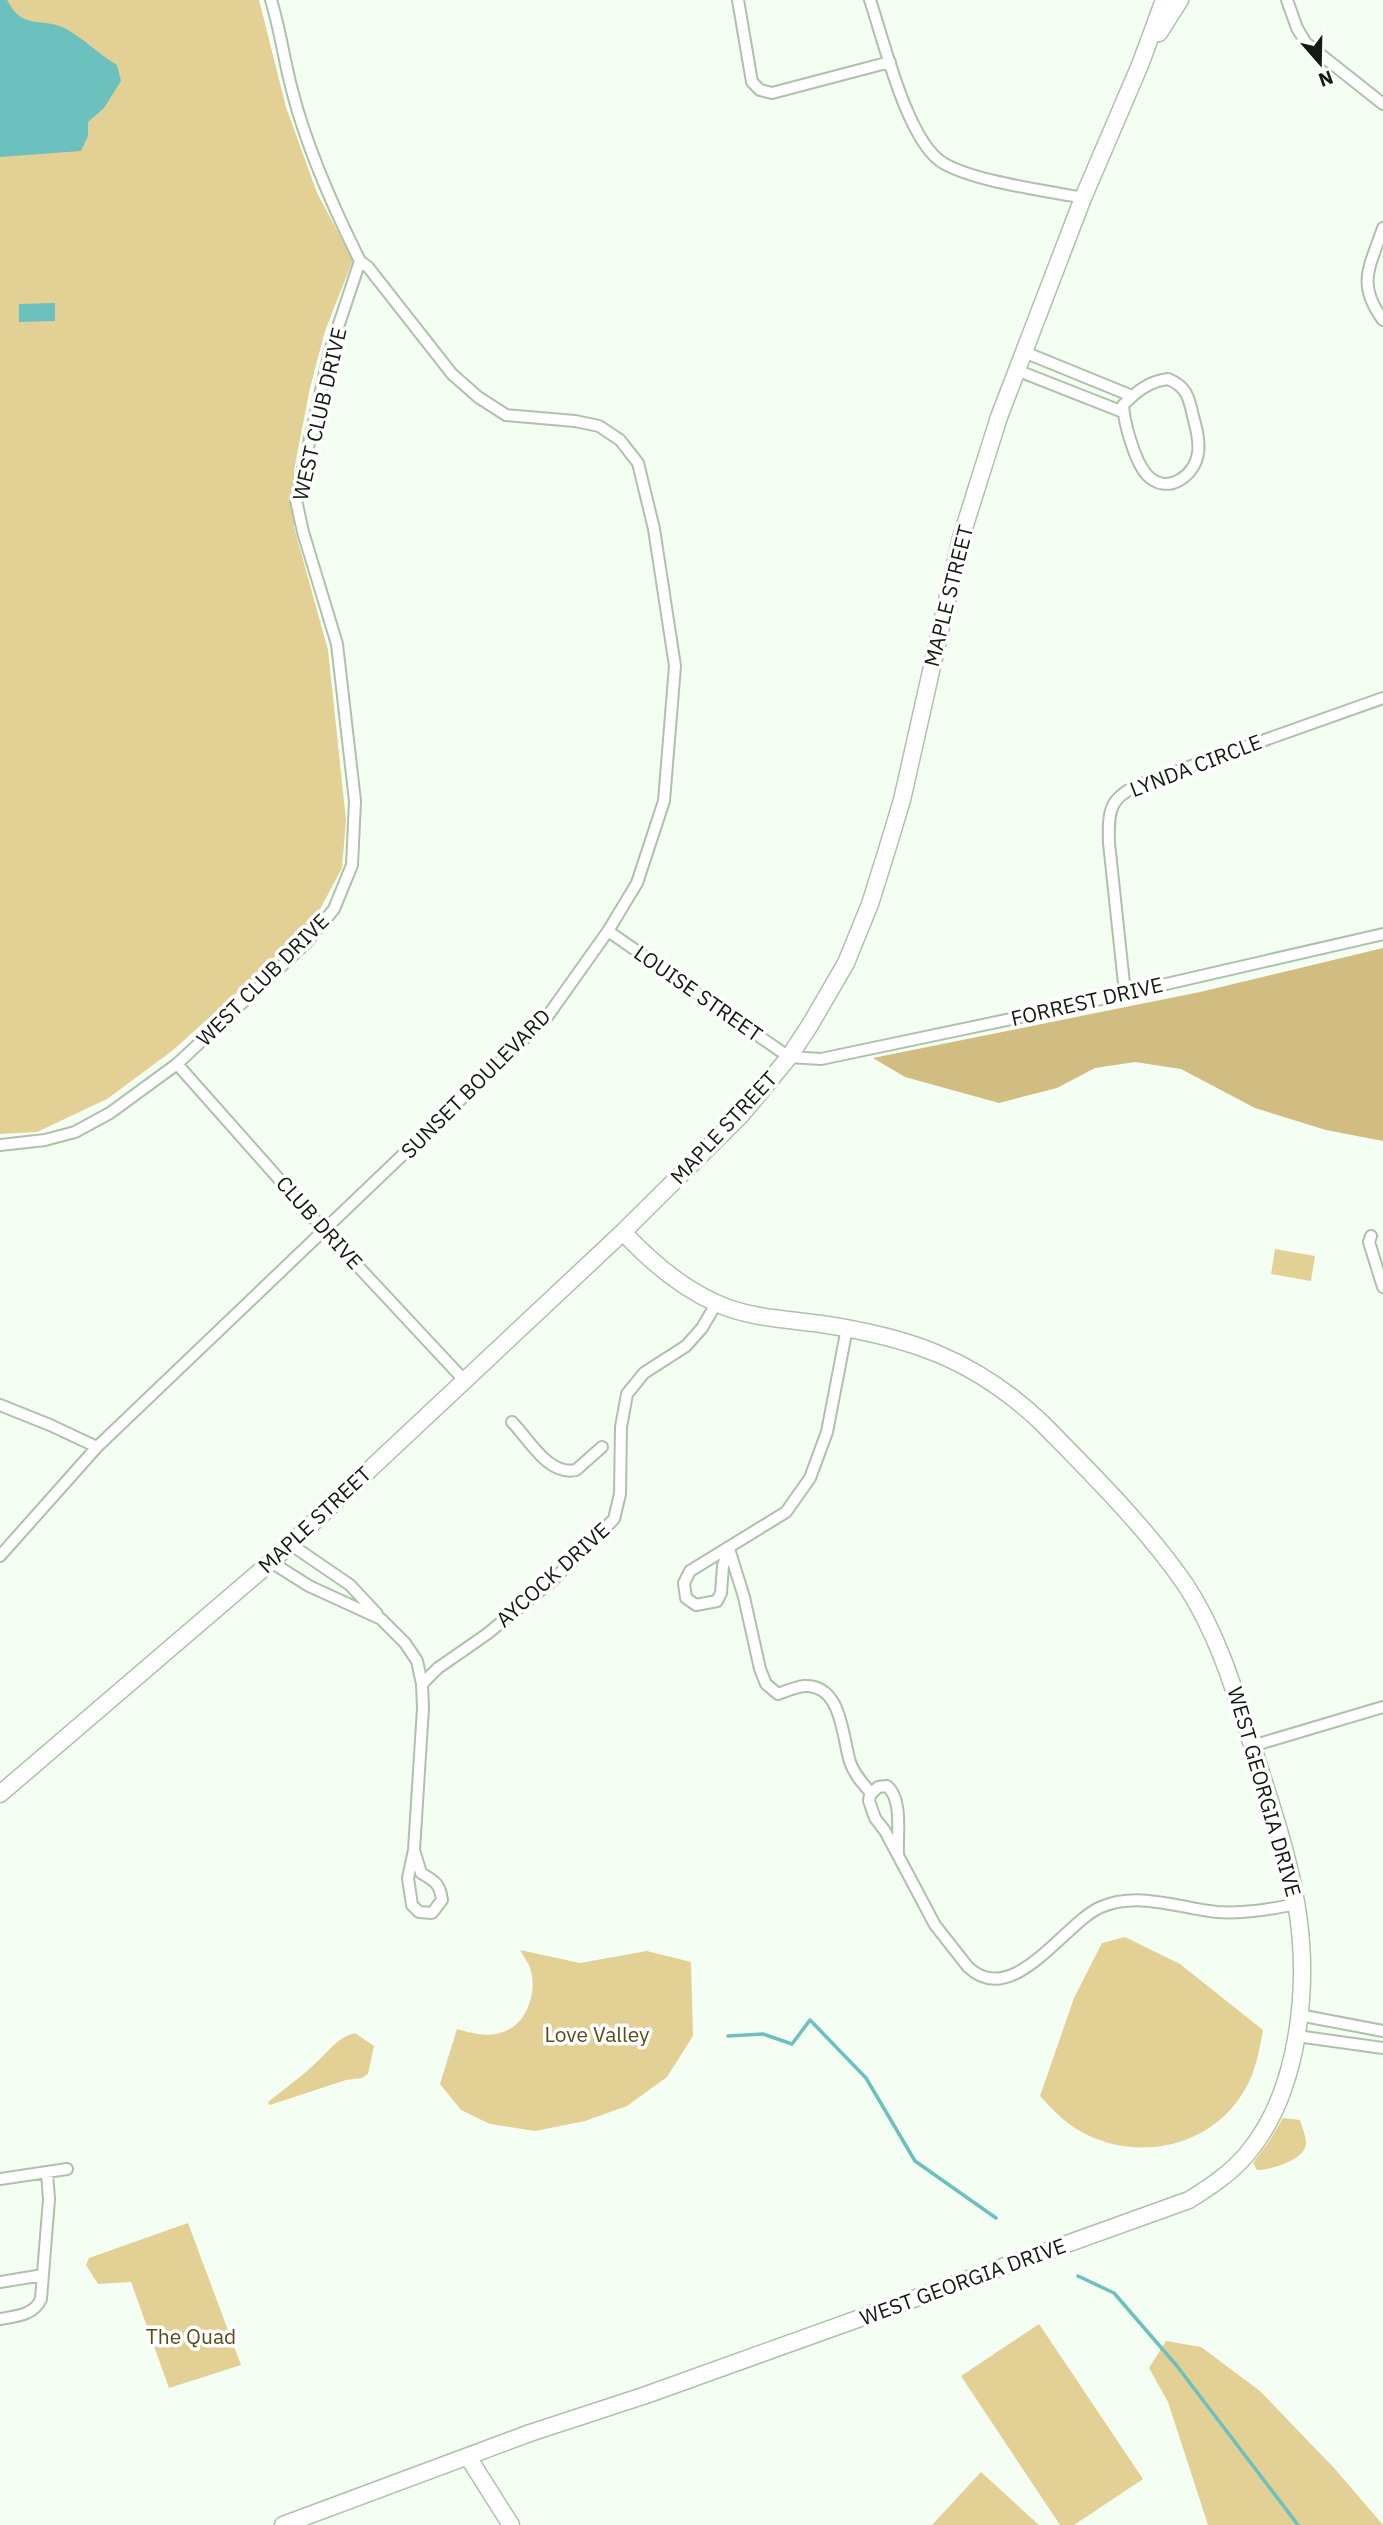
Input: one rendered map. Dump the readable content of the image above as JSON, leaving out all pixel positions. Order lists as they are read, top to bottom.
{
  "streets": {
    "street": [
      "WEST CLUB DRIVE",
      "MAPLE STREET",
      "LYNDA CIRCLE",
      "LOUISE STREET",
      "FORREST DRIVE",
      "SUNSET BOULEVARD",
      "CLUB DRIVE",
      "AYCOCK DRIVE",
      "WEST GEORGIA DRIVE"
    ]
  },
  "crossings": [
    ["WEST CLUB DRIVE", "SUNSET BOULEVARD"],
    ["WEST CLUB DRIVE", "CLUB DRIVE"],
    ["MAPLE STREET", "LOUISE STREET"],
    ["MAPLE STREET", "FORREST DRIVE"],
    ["MAPLE STREET", "CLUB DRIVE"],
    ["MAPLE STREET", "WEST GEORGIA DRIVE"],
    ["LYNDA CIRCLE", "FORREST DRIVE"],
    ["LOUISE STREET", "FORREST DRIVE"],
    ["LOUISE STREET", "SUNSET BOULEVARD"],
    ["SUNSET BOULEVARD", "CLUB DRIVE"],
    ["AYCOCK DRIVE", "WEST GEORGIA DRIVE"]
  ],
  "parks": ["Love Valley", "The Quad"],
  "north": "bottom"
}
